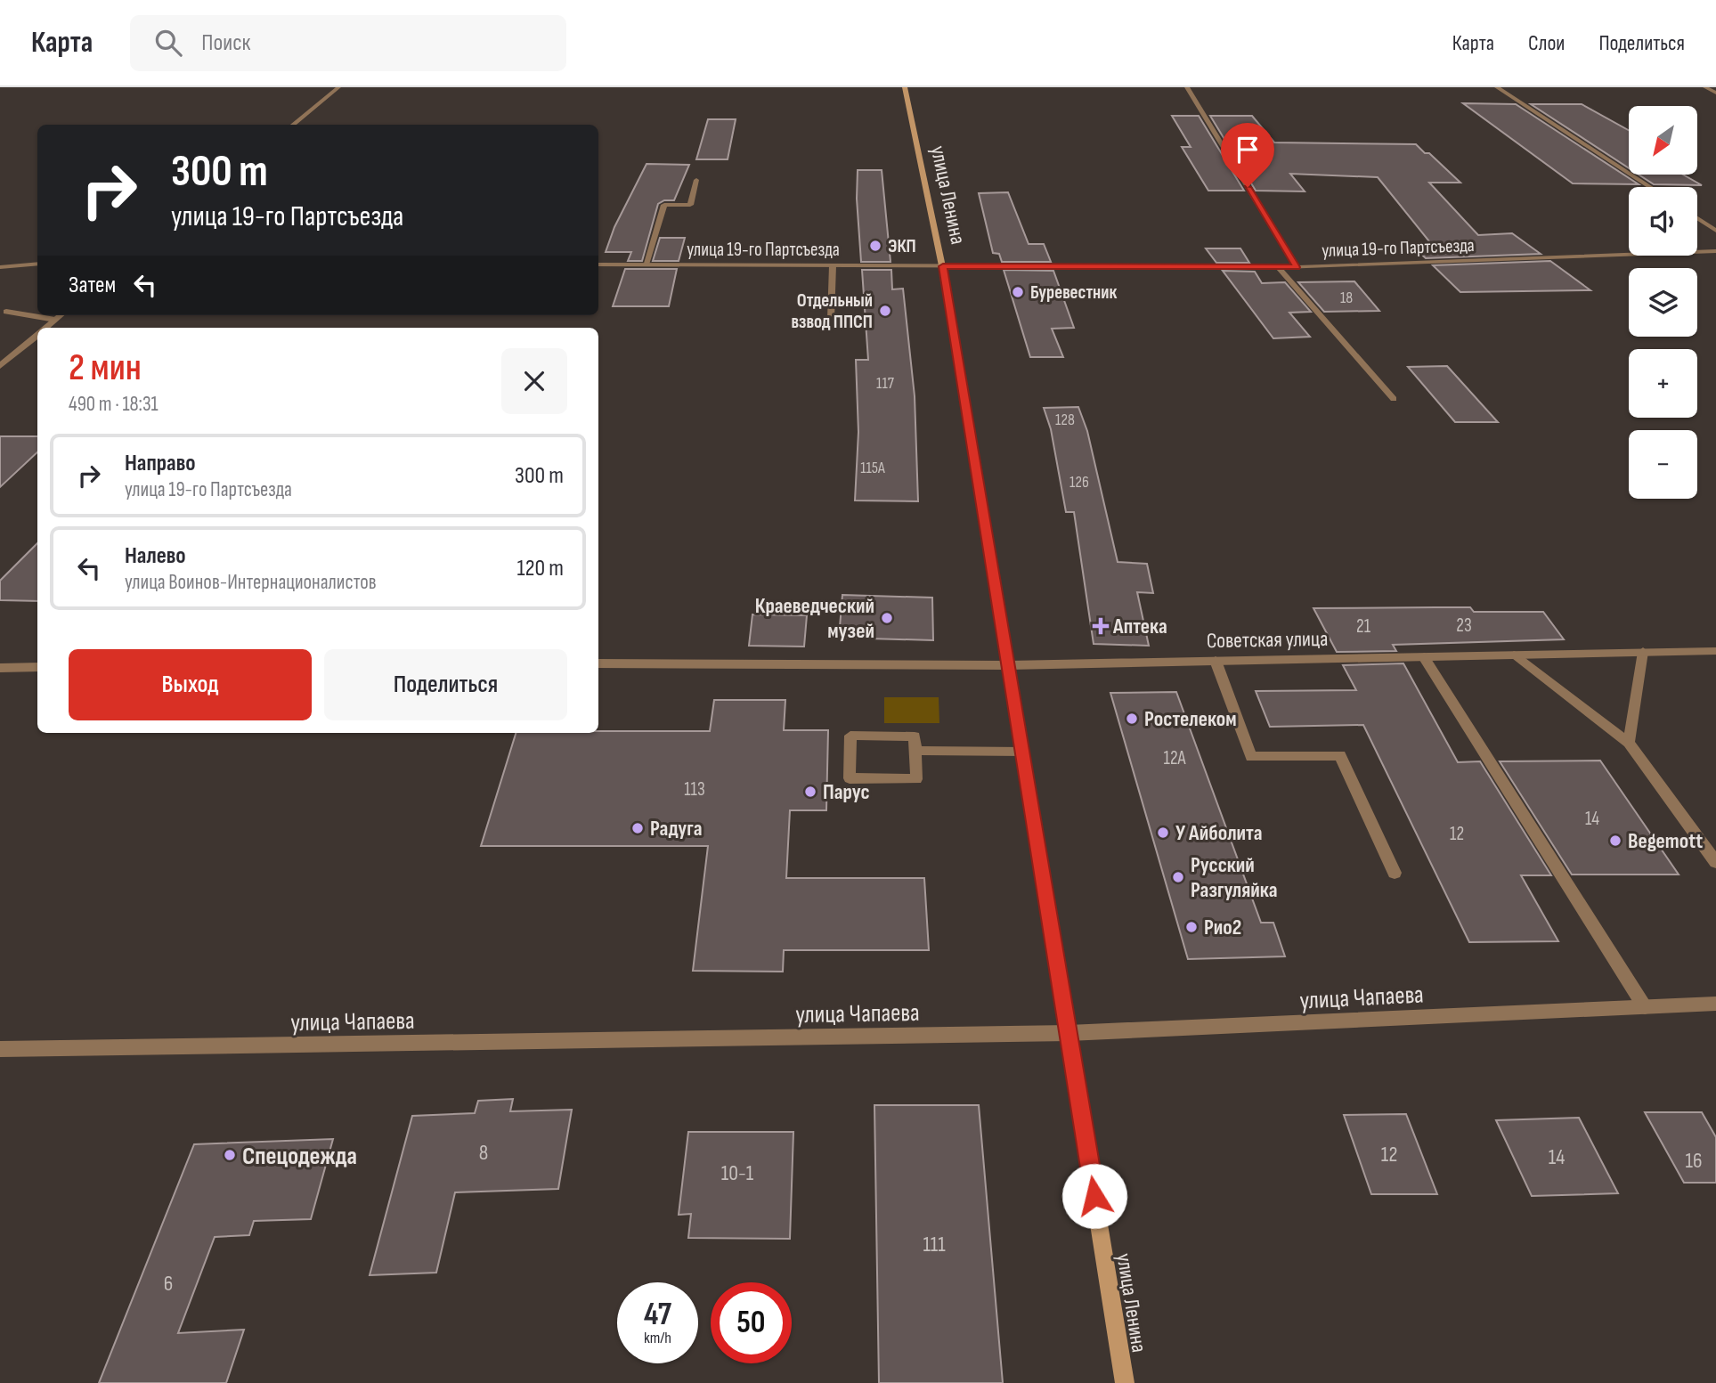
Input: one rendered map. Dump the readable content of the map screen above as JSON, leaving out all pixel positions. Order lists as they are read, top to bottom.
{
  "streets": {
    "main road": ["улица Ленина"],
    "street": ["улица 19-го Партсъезда", "Советская улица", "улица Чапаева"]
  },
  "crossings": [
    ["улица Ленина", "улица 19-го Партсъезда"],
    ["улица Ленина", "Советская улица"],
    ["улица Ленина", "улица Чапаева"]
  ],
  "places": {
    "other": [
      "ЭКП",
      "Буревестник",
      "Отдельный взвод ППСП",
      "Краеведческий музей",
      "Ростелеком",
      "Парус",
      "Радуга",
      "У Айболита",
      "Begemott",
      "Русский Разгуляйка",
      "Рио2",
      "Спецодежда"
    ],
    "health": ["Аптека"]
  },
  "house_numbers": [
    "18",
    "117",
    "128",
    "115А",
    "126",
    "23",
    "21",
    "12А",
    "113",
    "14",
    "12",
    "8",
    "12",
    "14",
    "16",
    "10-1",
    "111",
    "6"
  ],
  "north": "bottom left",
  "page": {
    "header": "Карта",
    "search": "Поиск",
    "nav": ["Карта", "Слои", "Поделиться"],
    "map_buttons": ["+", "−"],
    "turn": ["300 m", "улица 19-го Партсъезда"],
    "then": "Затем",
    "heading": ["2 мин", "490 m · 18:31"],
    "list": [
      {
        "name": "Направо",
        "note": "улица 19-го Партсъезда",
        "value": "300 m"
      },
      {
        "name": "Налево",
        "note": "улица Воинов-Интернационалистов",
        "value": "120 m"
      }
    ],
    "buttons": ["Выход", "Поделиться"],
    "speed": "47 km/h",
    "limit": "50"
  }
}
